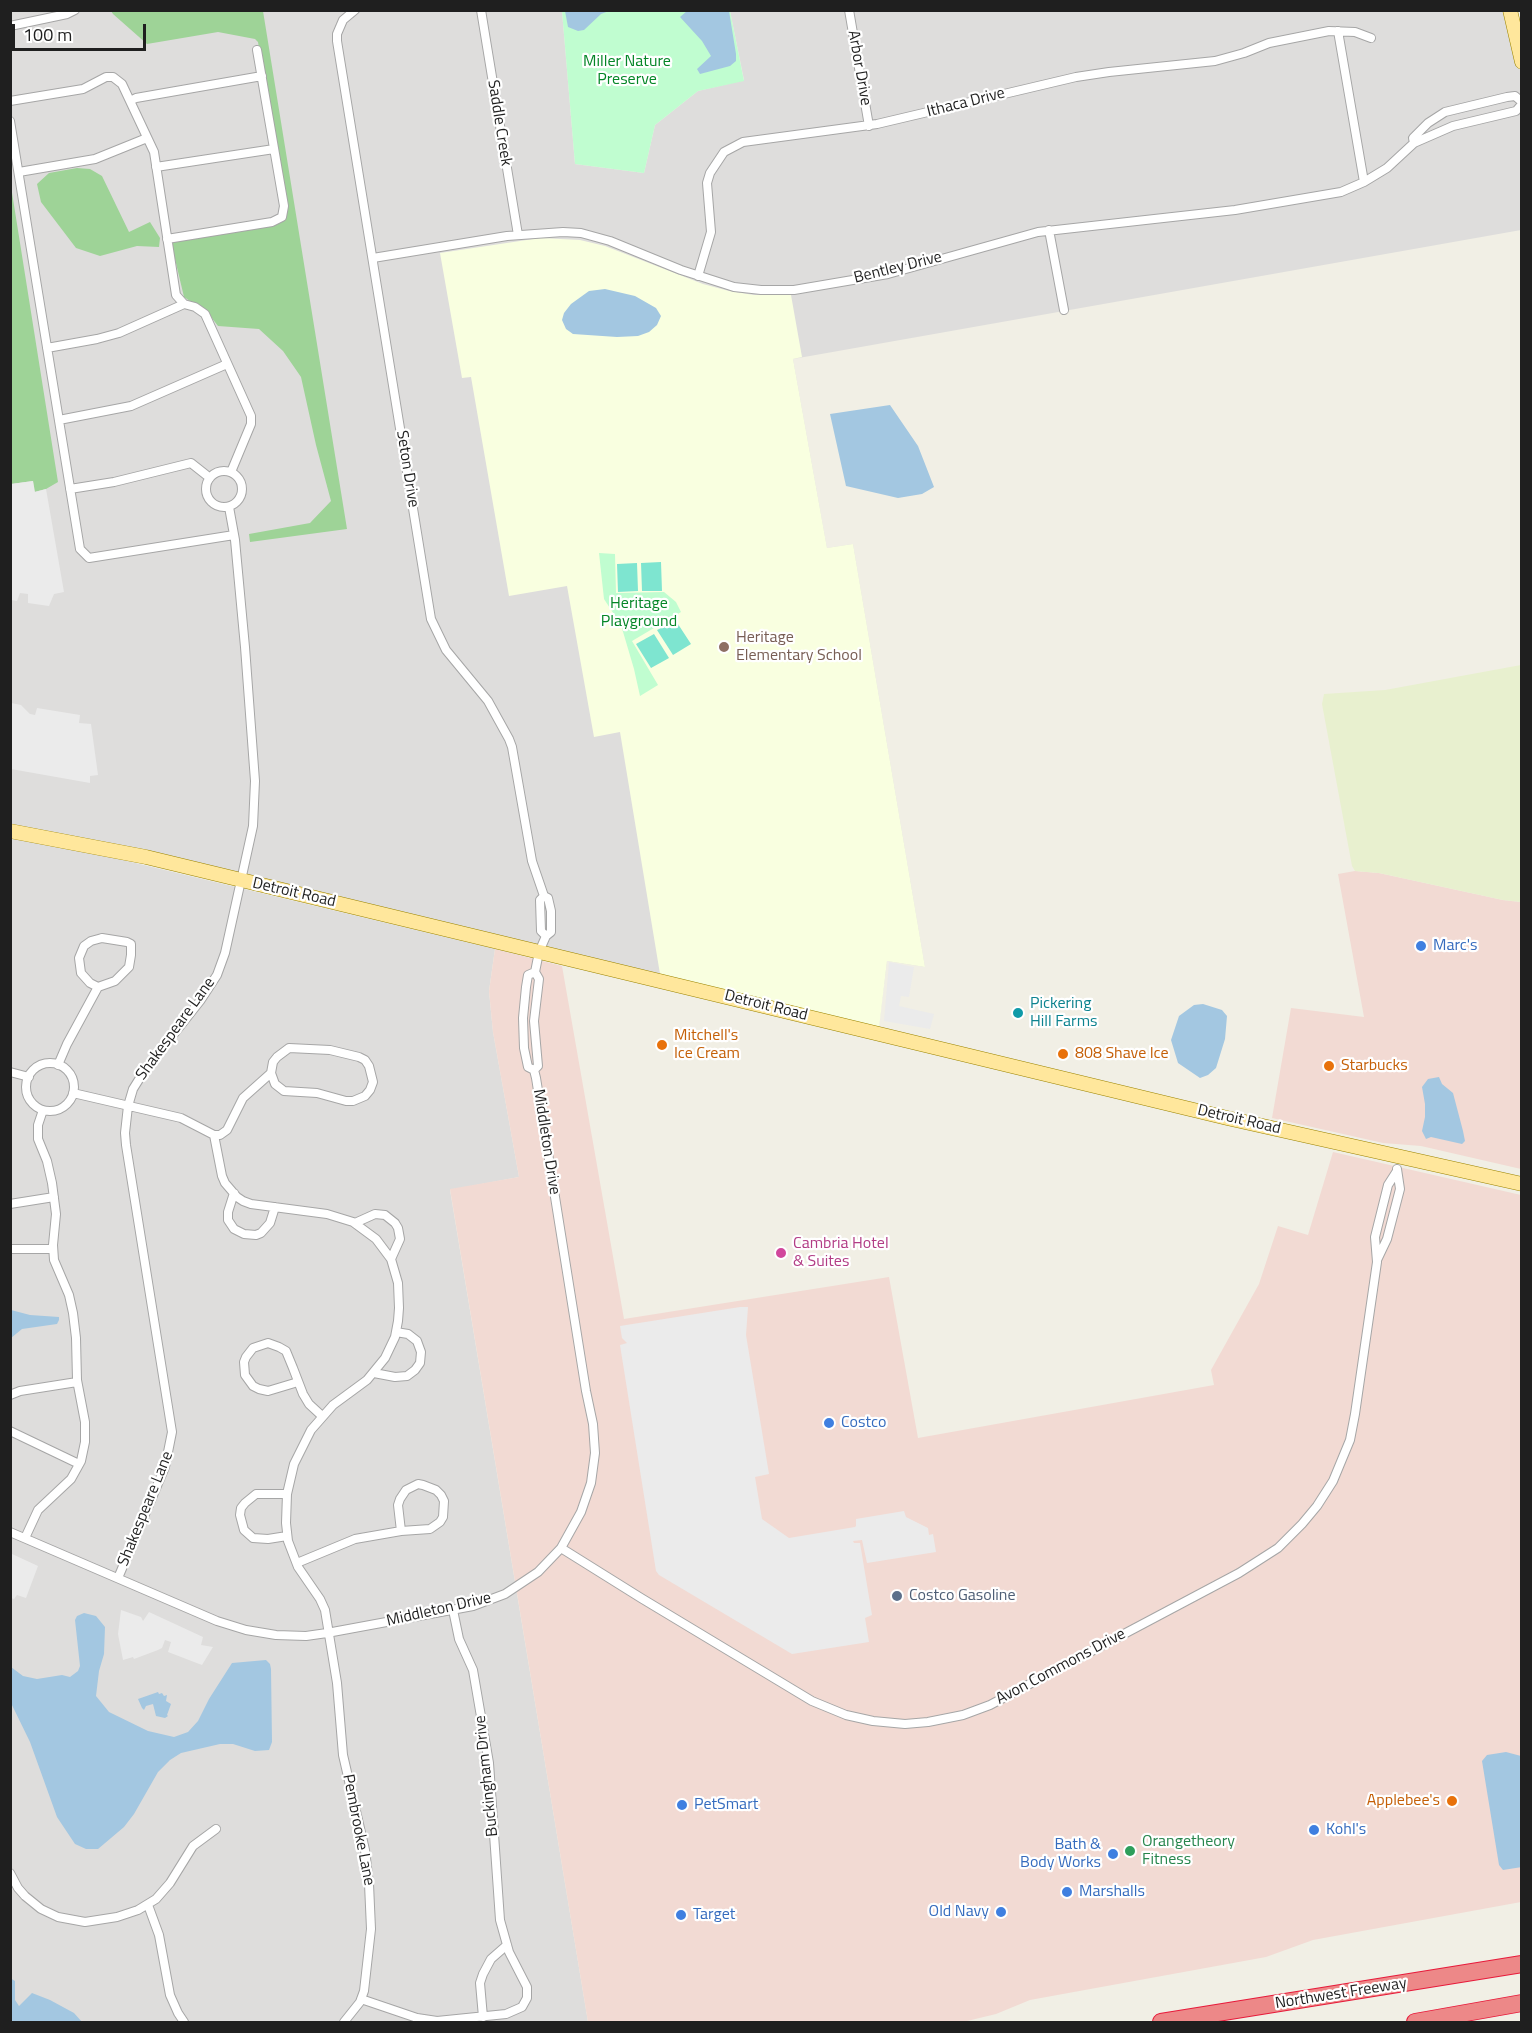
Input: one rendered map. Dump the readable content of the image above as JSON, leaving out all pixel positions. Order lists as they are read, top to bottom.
{
  "streets": {
    "highway": ["Northwest Freeway"],
    "main road": ["Detroit Road"],
    "street": [
      "Arbor Drive",
      "Ithaca Drive",
      "Saddle Creek",
      "Bentley Drive",
      "Seton Drive",
      "Shakespeare Lane",
      "Middleton Drive",
      "Avon Commons Drive",
      "Buckingham Drive",
      "Pembrooke Lane"
    ]
  },
  "crossings": [
    ["Arbor Drive", "Ithaca Drive"],
    ["Ithaca Drive", "Bentley Drive"],
    ["Saddle Creek", "Bentley Drive"],
    ["Bentley Drive", "Seton Drive"],
    ["Seton Drive", "Detroit Road"],
    ["Seton Drive", "Middleton Drive"],
    ["Detroit Road", "Shakespeare Lane"],
    ["Detroit Road", "Middleton Drive"],
    ["Detroit Road", "Avon Commons Drive"],
    ["Shakespeare Lane", "Middleton Drive"],
    ["Middleton Drive", "Avon Commons Drive"],
    ["Middleton Drive", "Buckingham Drive"],
    ["Middleton Drive", "Pembrooke Lane"],
    ["Buckingham Drive", "Pembrooke Lane"]
  ],
  "parks": ["Miller Nature Preserve", "Heritage Playground"],
  "places": [
    "Heritage Elementary School",
    "Marc's",
    "Pickering Hill Farms",
    "Mitchell's Ice Cream",
    "808 Shave Ice",
    "Starbucks",
    "Cambria Hotel & Suites",
    "Costco",
    "Costco Gasoline",
    "Applebee's",
    "PetSmart",
    "Kohl's",
    "Orangetheory Fitness",
    "Bath & Body Works",
    "Marshalls",
    "Old Navy",
    "Target"
  ],
  "scale_bar": "100 m"
}
